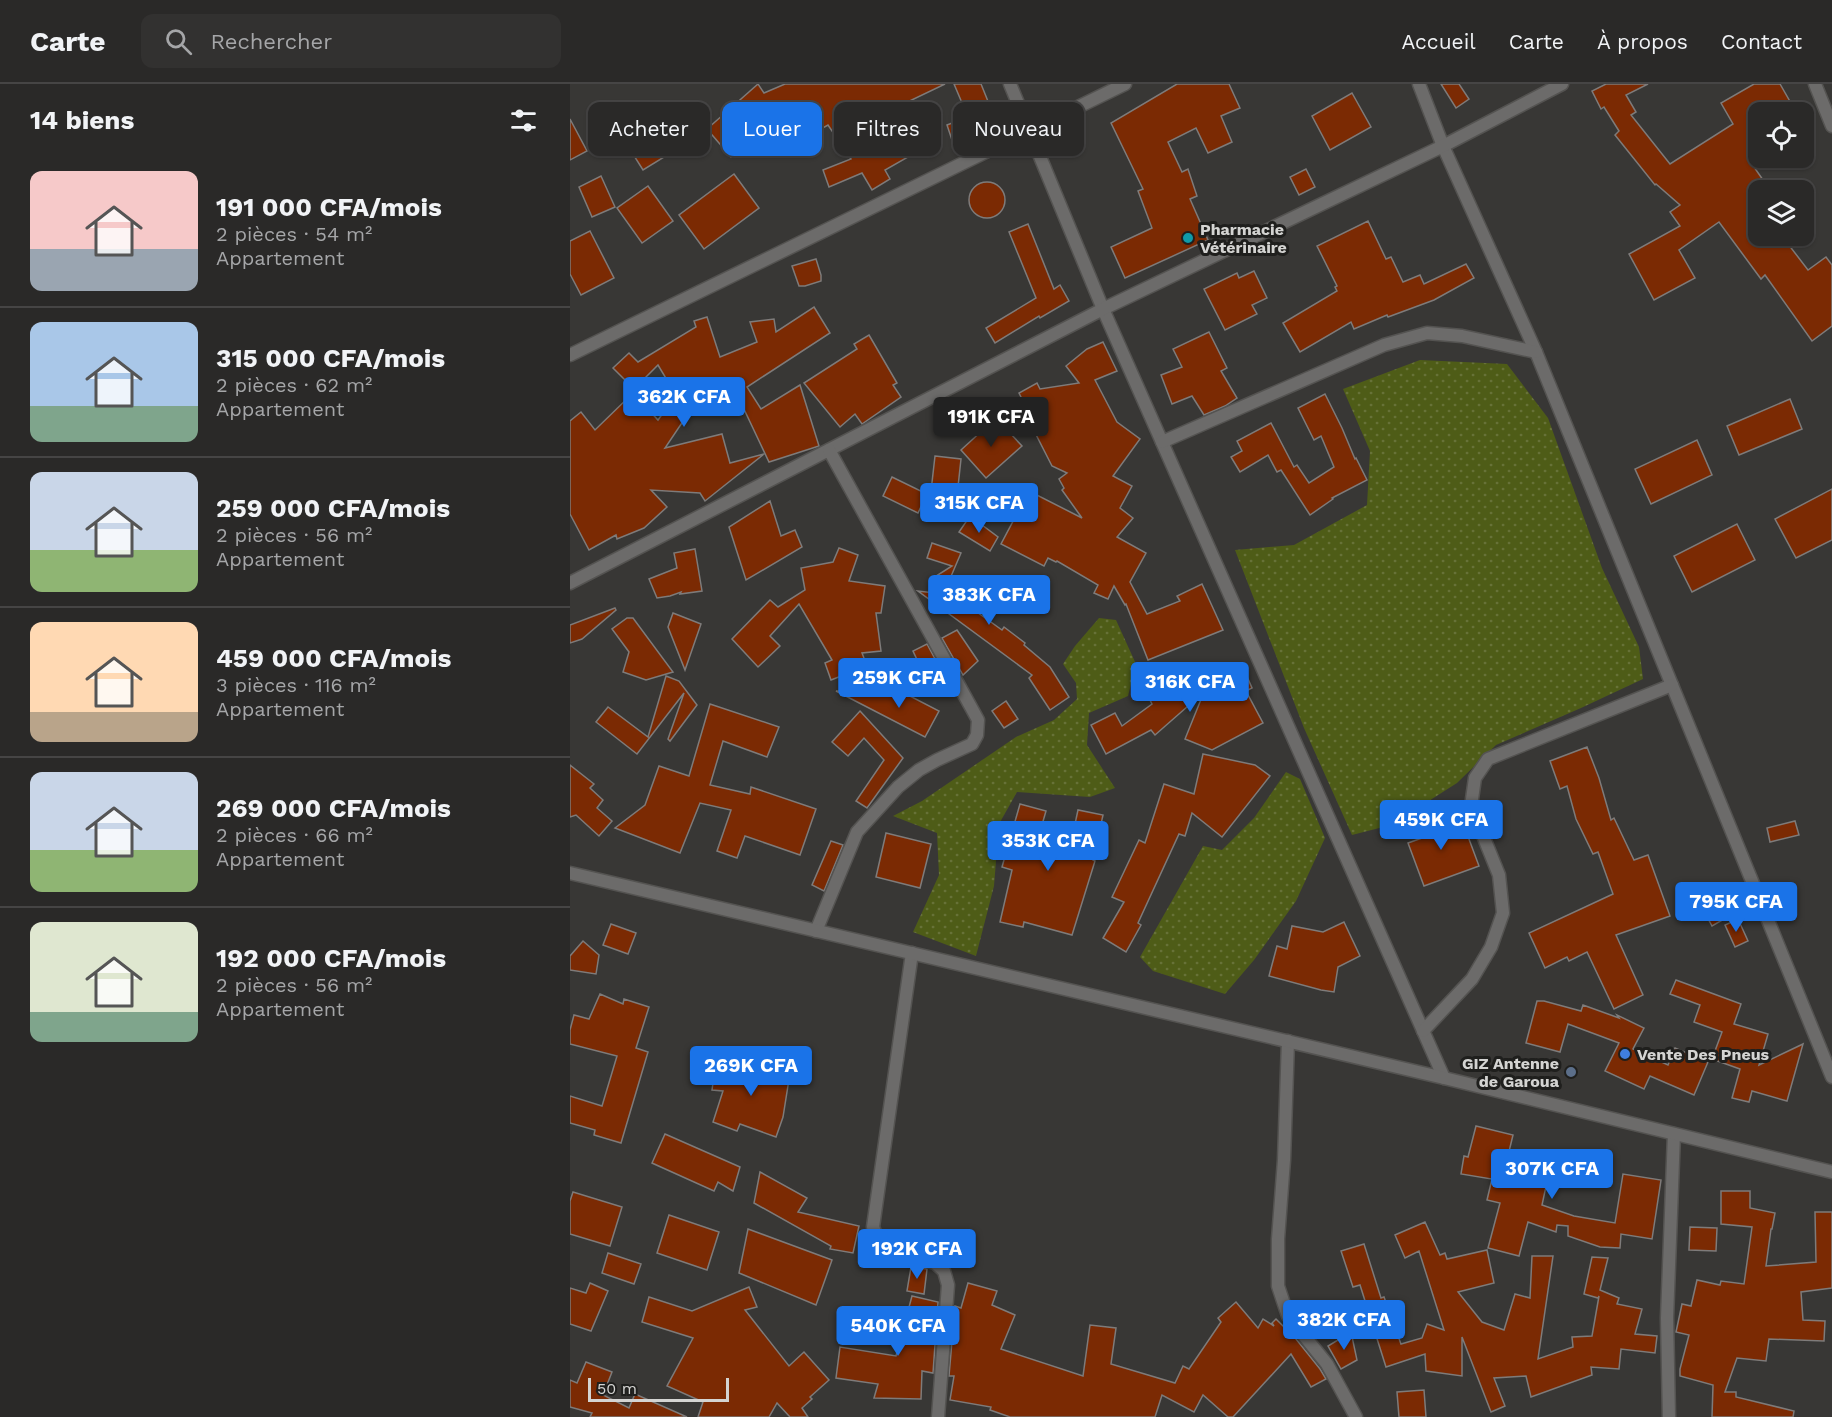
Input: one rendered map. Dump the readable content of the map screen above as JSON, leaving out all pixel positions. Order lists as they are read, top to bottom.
{
  "places": ["Pharmacie Vétérinaire", "Vente Des Pneus", "GIZ Antenne de Garoua"],
  "scale_bar": "50 m",
  "page": {
    "header": "Carte",
    "search": "Rechercher",
    "nav": [
      "Accueil",
      "Carte",
      "À propos",
      "Contact"
    ],
    "heading": "14 biens",
    "chip": [
      "Acheter",
      "Louer",
      "Filtres",
      "Nouveau"
    ],
    "list": [
      {
        "name": "191 000 CFA/mois",
        "note": "2 pièces · 54 m² · Appartement"
      },
      {
        "name": "315 000 CFA/mois",
        "note": "2 pièces · 62 m² · Appartement"
      },
      {
        "name": "259 000 CFA/mois",
        "note": "2 pièces · 56 m² · Appartement"
      },
      {
        "name": "459 000 CFA/mois",
        "note": "3 pièces · 116 m² · Appartement"
      },
      {
        "name": "269 000 CFA/mois",
        "note": "2 pièces · 66 m² · Appartement"
      },
      {
        "name": "192 000 CFA/mois",
        "note": "2 pièces · 56 m² · Appartement"
      }
    ],
    "price": [
      "362K CFA",
      "191K CFA",
      "315K CFA",
      "383K CFA",
      "259K CFA",
      "316K CFA",
      "459K CFA",
      "353K CFA",
      "795K CFA",
      "269K CFA",
      "307K CFA",
      "192K CFA",
      "382K CFA",
      "540K CFA"
    ],
    "scale": "50 m"
  }
}
